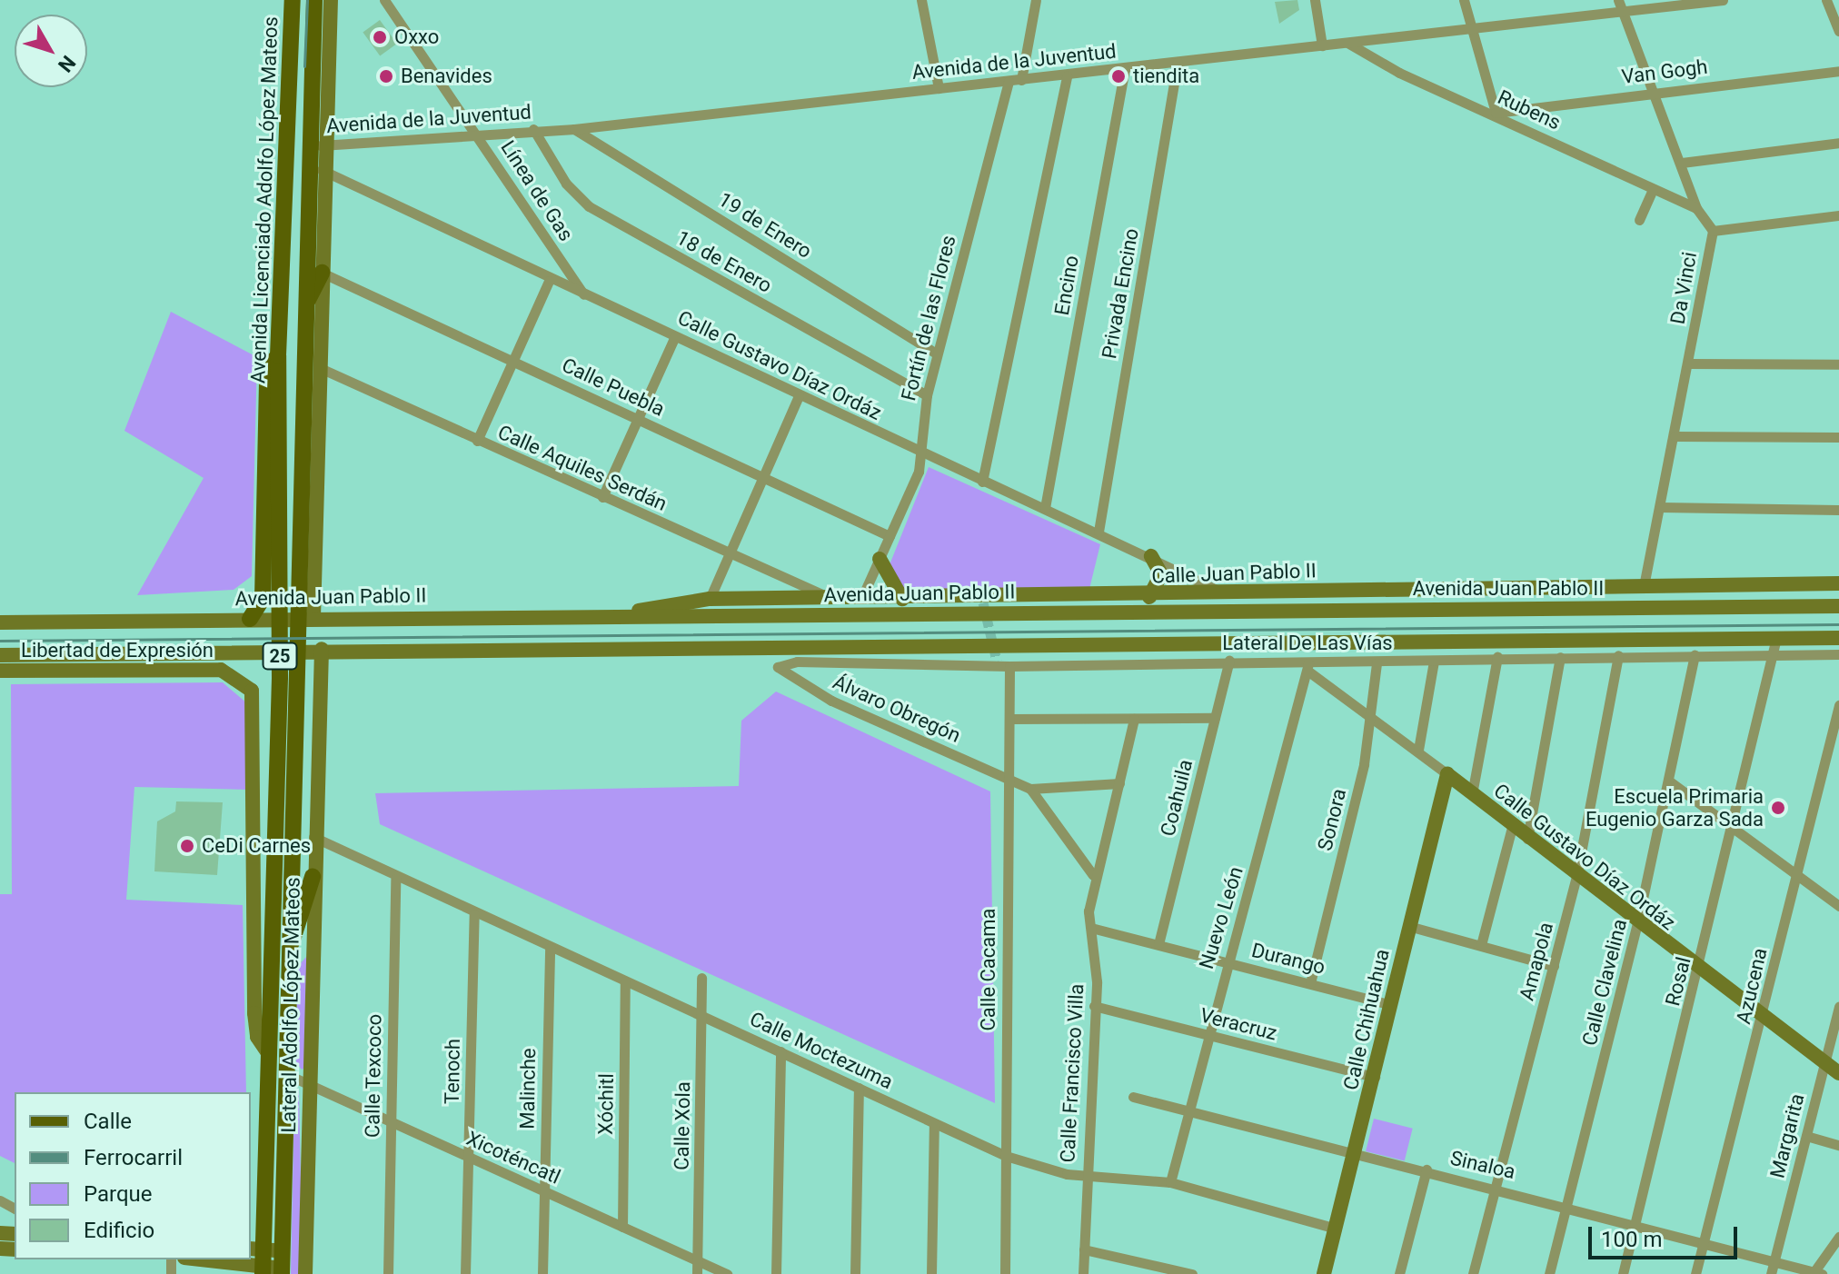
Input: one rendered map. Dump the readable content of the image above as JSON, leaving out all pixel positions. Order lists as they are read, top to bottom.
{
  "streets": {
    "main road": ["Avenida Licenciado Adolfo López Mateos", "25"],
    "street": [
      "Avenida de la Juventud",
      "Van Gogh",
      "Rubens",
      "Línea de Gas",
      "19 de Enero",
      "18 de Enero",
      "Encino",
      "Da Vinci",
      "Privada Encino",
      "Fortín de las Flores",
      "Calle Gustavo Díaz Ordáz",
      "Calle Puebla",
      "Calle Aquiles Serdán",
      "Calle Juan Pablo II",
      "Avenida Juan Pablo II",
      "Lateral De Las Vías",
      "Libertad de Expresión",
      "Álvaro Obregón",
      "Coahuila",
      "Sonora",
      "Nuevo León",
      "Durango",
      "Amapola",
      "Calle Cacama",
      "Rosal",
      "Calle Clavelina",
      "Azucena",
      "Lateral Adolfo López Mateos",
      "Calle Chihuahua",
      "Veracruz",
      "Calle Moctezuma",
      "Tenoch",
      "Calle Francisco Villa",
      "Calle Texcoco",
      "Malinche",
      "Xóchitl",
      "Calle Xola",
      "Margarita",
      "Xicoténcatl",
      "Sinaloa"
    ]
  },
  "crossings": [
    ["Avenida de la Juventud", "Rubens"],
    ["Avenida de la Juventud", "Línea de Gas"],
    ["Avenida de la Juventud", "Avenida Licenciado Adolfo López Mateos"],
    ["Avenida de la Juventud", "19 de Enero"],
    ["Avenida de la Juventud", "18 de Enero"],
    ["Avenida de la Juventud", "Encino"],
    ["Avenida de la Juventud", "Da Vinci"],
    ["Avenida de la Juventud", "Privada Encino"],
    ["Avenida de la Juventud", "Fortín de las Flores"],
    ["Van Gogh", "Rubens"],
    ["Van Gogh", "Da Vinci"],
    ["Rubens", "Da Vinci"],
    ["Línea de Gas", "Calle Gustavo Díaz Ordáz"],
    ["Avenida Licenciado Adolfo López Mateos", "Libertad de Expresión"],
    ["Avenida Licenciado Adolfo López Mateos", "Xicoténcatl"],
    ["19 de Enero", "Fortín de las Flores"],
    ["18 de Enero", "Fortín de las Flores"],
    ["Encino", "Calle Gustavo Díaz Ordáz"],
    ["Da Vinci", "Calle Juan Pablo II"],
    ["Privada Encino", "Calle Gustavo Díaz Ordáz"],
    ["Fortín de las Flores", "Calle Gustavo Díaz Ordáz"],
    ["Fortín de las Flores", "Calle Puebla"],
    ["Fortín de las Flores", "Calle Juan Pablo II"],
    ["Calle Gustavo Díaz Ordáz", "Calle Juan Pablo II"],
    ["Calle Gustavo Díaz Ordáz", "Lateral De Las Vías"],
    ["Calle Gustavo Díaz Ordáz", "Sonora"],
    ["Calle Gustavo Díaz Ordáz", "Nuevo León"],
    ["Calle Gustavo Díaz Ordáz", "Amapola"],
    ["Calle Gustavo Díaz Ordáz", "Rosal"],
    ["Calle Gustavo Díaz Ordáz", "Calle Clavelina"],
    ["Calle Gustavo Díaz Ordáz", "Azucena"],
    ["Calle Gustavo Díaz Ordáz", "Calle Chihuahua"],
    ["Calle Gustavo Díaz Ordáz", "Margarita"],
    ["Calle Aquiles Serdán", "Calle Juan Pablo II"],
    ["Calle Juan Pablo II", "Avenida Juan Pablo II"],
    ["Lateral De Las Vías", "Álvaro Obregón"],
    ["Lateral De Las Vías", "Coahuila"],
    ["Lateral De Las Vías", "Sonora"],
    ["Lateral De Las Vías", "Nuevo León"],
    ["Lateral De Las Vías", "Amapola"],
    ["Lateral De Las Vías", "Calle Cacama"],
    ["Lateral De Las Vías", "Rosal"],
    ["Lateral De Las Vías", "Calle Clavelina"],
    ["Álvaro Obregón", "Calle Cacama"],
    ["Coahuila", "Durango"],
    ["Sonora", "Durango"],
    ["Nuevo León", "Durango"],
    ["Nuevo León", "Veracruz"],
    ["Nuevo León", "Calle Moctezuma"],
    ["Nuevo León", "Sinaloa"],
    ["Durango", "Calle Chihuahua"],
    ["Durango", "Calle Francisco Villa"],
    ["Amapola", "Sinaloa"],
    ["Calle Cacama", "Calle Moctezuma"],
    ["Rosal", "Sinaloa"],
    ["Calle Clavelina", "Sinaloa"],
    ["Azucena", "Sinaloa"],
    ["Lateral Adolfo López Mateos", "Calle Moctezuma"],
    ["Lateral Adolfo López Mateos", "Xicoténcatl"],
    ["Calle Chihuahua", "Veracruz"],
    ["Calle Chihuahua", "Calle Moctezuma"],
    ["Calle Chihuahua", "Sinaloa"],
    ["Veracruz", "Calle Francisco Villa"],
    ["Calle Moctezuma", "Tenoch"],
    ["Calle Moctezuma", "Calle Francisco Villa"],
    ["Calle Moctezuma", "Calle Texcoco"],
    ["Calle Moctezuma", "Malinche"],
    ["Calle Moctezuma", "Xóchitl"],
    ["Calle Moctezuma", "Calle Xola"],
    ["Tenoch", "Xicoténcatl"],
    ["Calle Texcoco", "Xicoténcatl"],
    ["Malinche", "Xicoténcatl"],
    ["Xóchitl", "Xicoténcatl"],
    ["Calle Xola", "Xicoténcatl"],
    ["Margarita", "Sinaloa"]
  ],
  "places": [
    "Oxxo",
    "Benavides",
    "tiendita",
    "Escuela Primaria Eugenio Garza Sada",
    "CeDi Carnes"
  ],
  "legend": [
    "Calle",
    "Ferrocarril",
    "Parque",
    "Edificio"
  ],
  "scale_bar": "100 m",
  "north": "bottom right"
}
